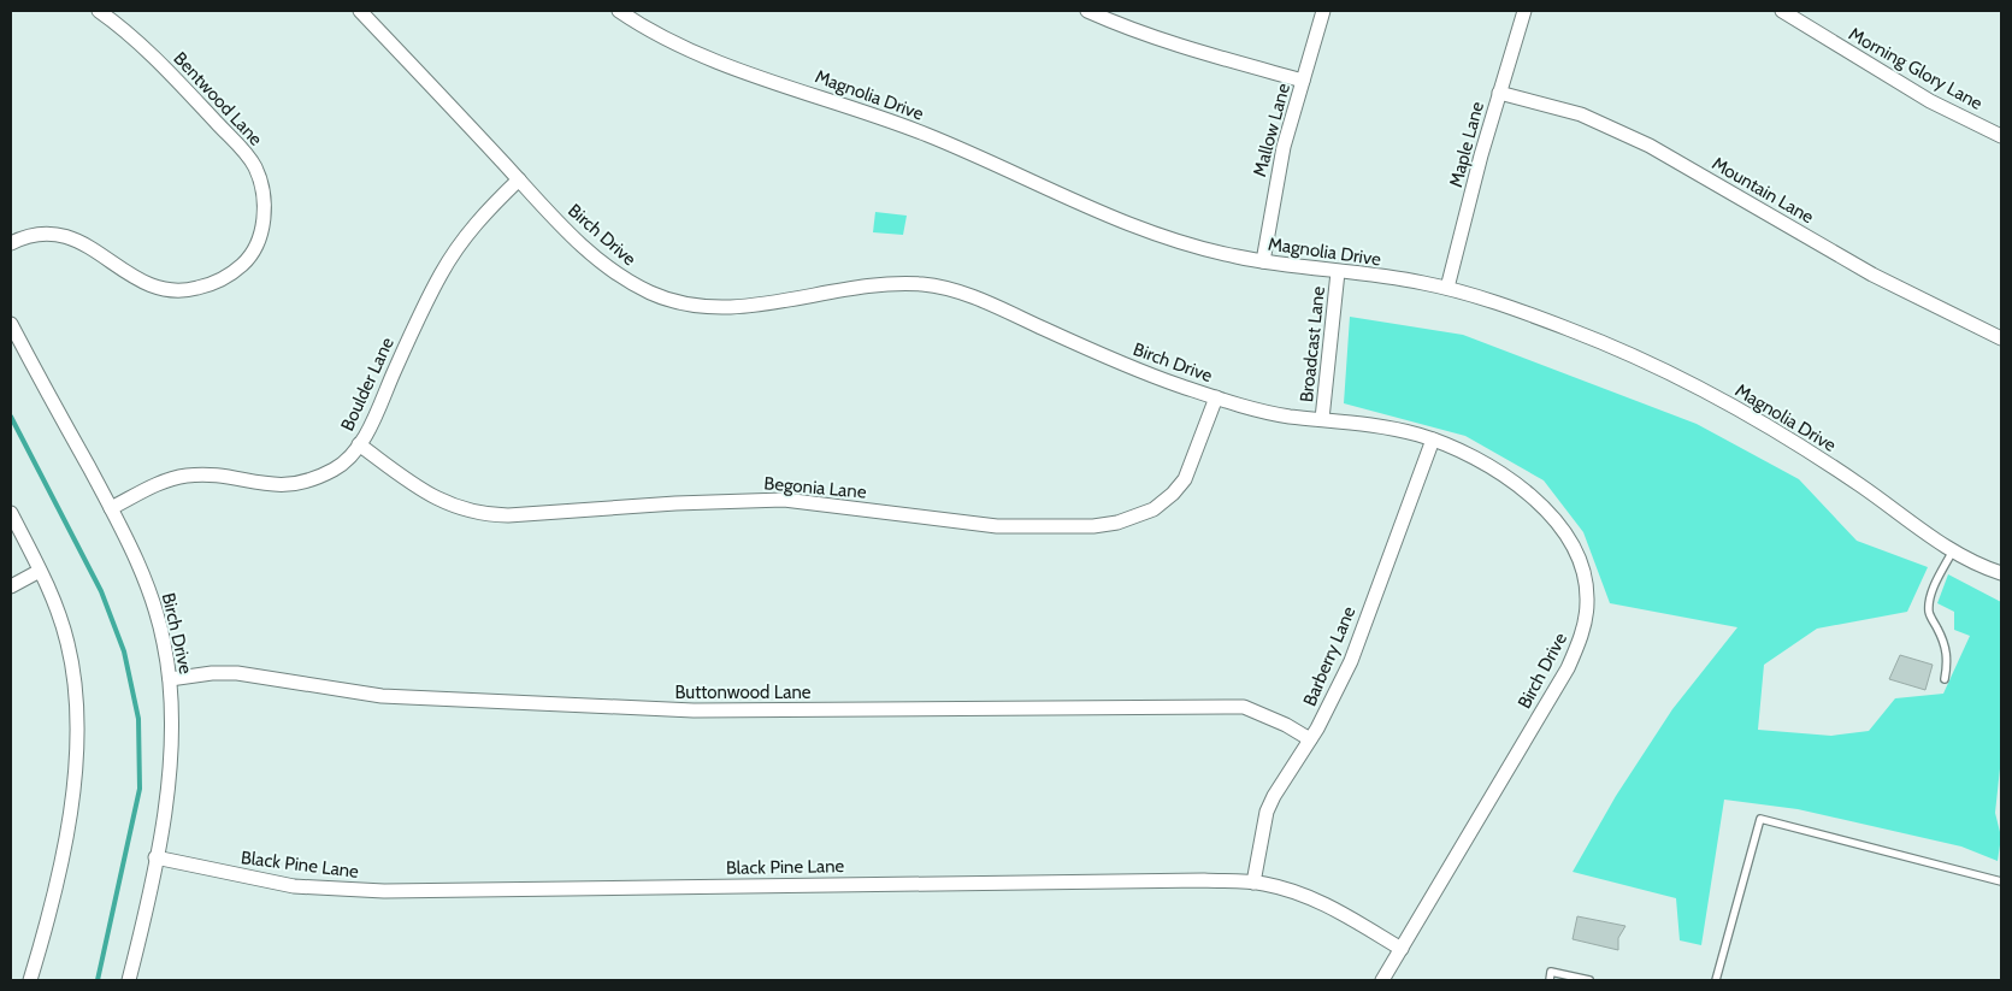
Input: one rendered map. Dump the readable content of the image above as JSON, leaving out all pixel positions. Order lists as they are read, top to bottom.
{
  "streets": {
    "street": [
      "Morning Glory Lane",
      "Magnolia Drive",
      "Bentwood Lane",
      "Mallow Lane",
      "Maple Lane",
      "Mountain Lane",
      "Birch Drive",
      "Broadcast Lane",
      "Boulder Lane",
      "Begonia Lane",
      "Barberry Lane",
      "Buttonwood Lane",
      "Black Pine Lane"
    ]
  },
  "crossings": [
    ["Magnolia Drive", "Mallow Lane"],
    ["Magnolia Drive", "Maple Lane"],
    ["Magnolia Drive", "Broadcast Lane"],
    ["Maple Lane", "Mountain Lane"],
    ["Birch Drive", "Broadcast Lane"],
    ["Birch Drive", "Boulder Lane"],
    ["Birch Drive", "Begonia Lane"],
    ["Birch Drive", "Barberry Lane"],
    ["Birch Drive", "Buttonwood Lane"],
    ["Birch Drive", "Black Pine Lane"],
    ["Boulder Lane", "Begonia Lane"],
    ["Barberry Lane", "Buttonwood Lane"],
    ["Barberry Lane", "Black Pine Lane"]
  ]
}
